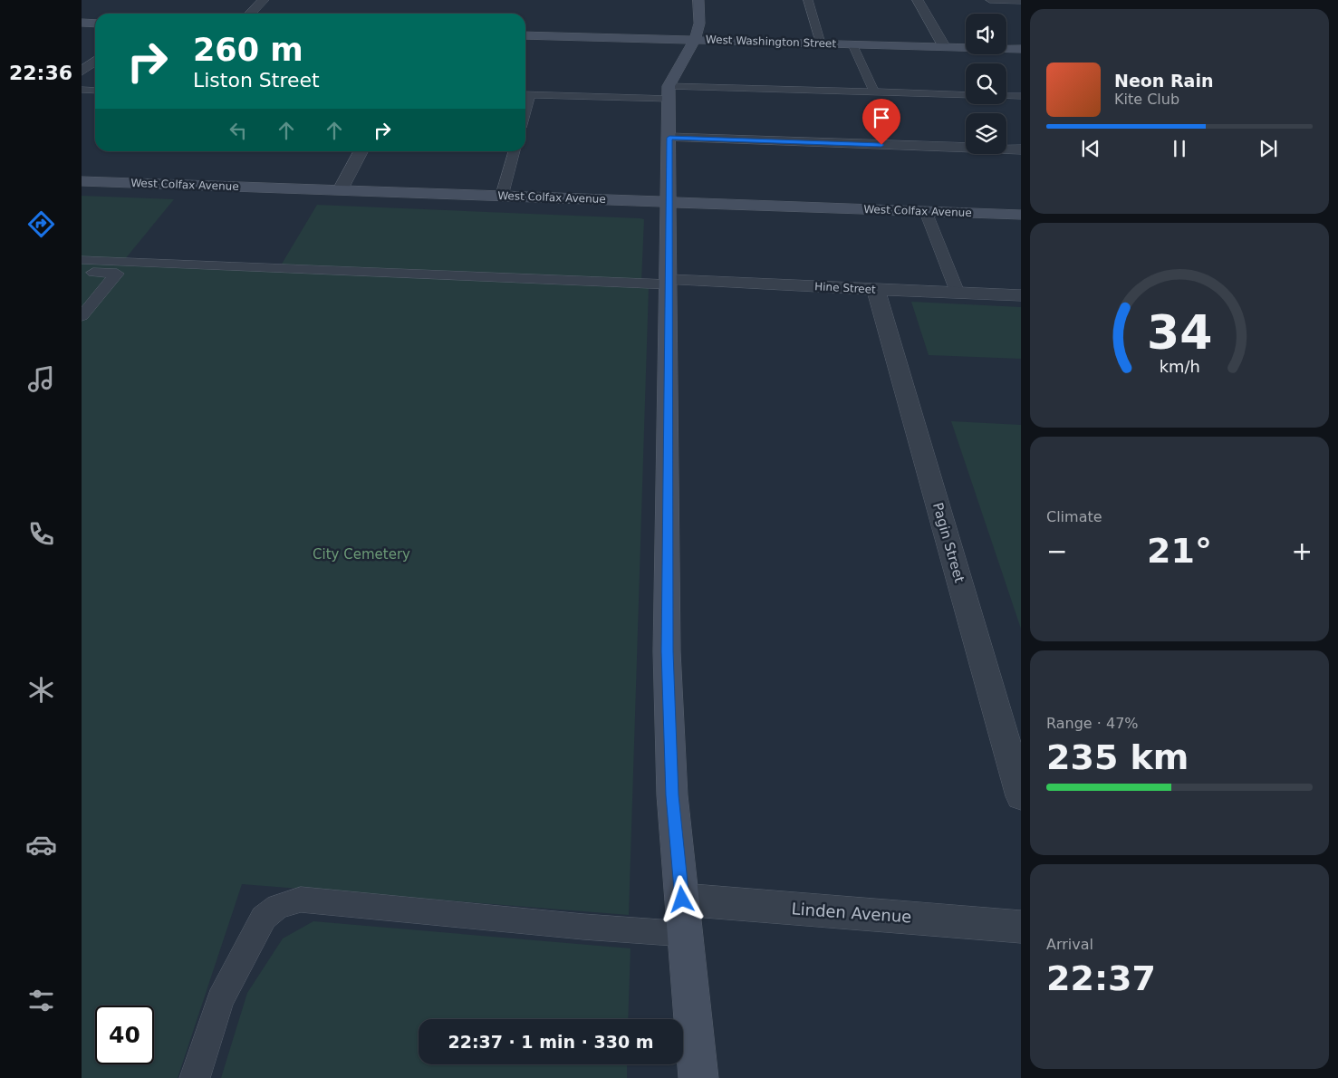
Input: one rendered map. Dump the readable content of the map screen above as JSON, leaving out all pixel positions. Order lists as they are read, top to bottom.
{
  "streets": {
    "street": [
      "West Washington Street",
      "West Colfax Avenue",
      "Hine Street",
      "Pagin Street",
      "Linden Avenue"
    ]
  },
  "crossings": [
    ["Hine Street", "Pagin Street"]
  ],
  "parks": ["City Cemetery"],
  "page": {
    "tabs": "22:36",
    "turn": ["260 m", "Liston Street"],
    "song": ["Neon Rain", "Kite Club"],
    "tile": [
      "Climate",
      ["Range · 47%", "235 km"],
      ["Arrival", "22:37"]
    ],
    "heat": ["−", "21°", "+"],
    "limit": "40",
    "trip": "22:37 · 1 min · 330 m",
    "gauge": ["34", "km/h"]
  }
}
